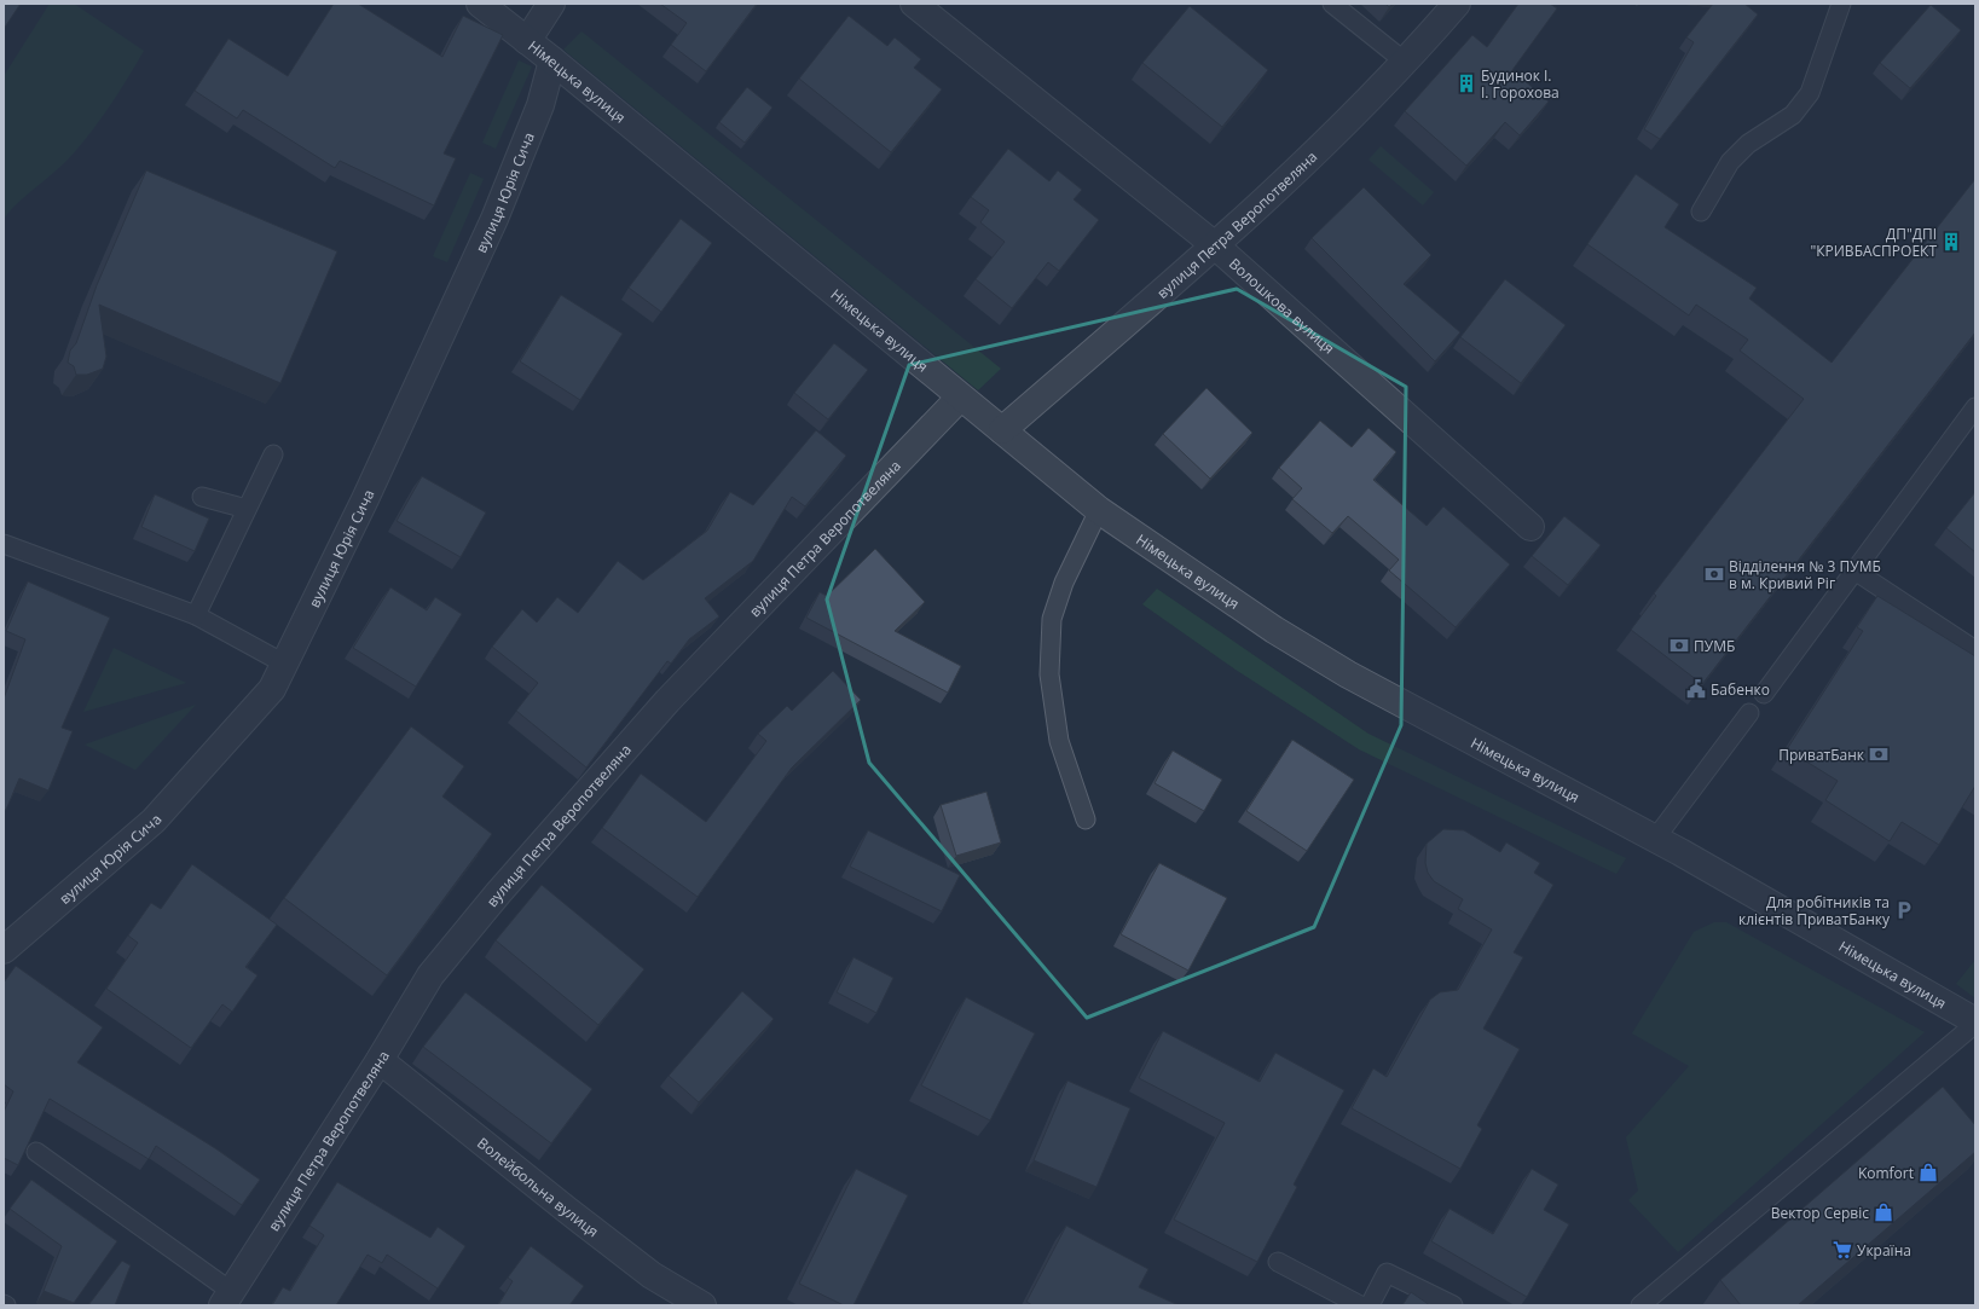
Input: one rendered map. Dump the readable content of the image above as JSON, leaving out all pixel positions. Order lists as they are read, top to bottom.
{
  "streets": {
    "street": [
      "Німецька вулиця",
      "вулиця Юрія Сича",
      "вулиця Петра Веропотвеляна",
      "Волошкова вулиця",
      "Волейбольна вулиця"
    ]
  },
  "crossings": [
    ["Німецька вулиця", "вулиця Юрія Сича"],
    ["Німецька вулиця", "вулиця Петра Веропотвеляна"],
    ["вулиця Петра Веропотвеляна", "Волошкова вулиця"],
    ["вулиця Петра Веропотвеляна", "Волейбольна вулиця"]
  ],
  "places": {
    "building": ["Будинок І. І. Горохова", "ДП\"ДПІ \"КРИВБАСПРОЕКТ"],
    "bank": ["Відділення № 3 ПУМБ в м. Кривий Ріг", "ПУМБ", "ПриватБанк"],
    "public building": ["Бабенко"],
    "parking": ["Для робітників та клієнтів ПриватБанку"],
    "shop": ["Komfort", "Вектор Сервіс"],
    "supermarket": ["Україна"]
  }
}
